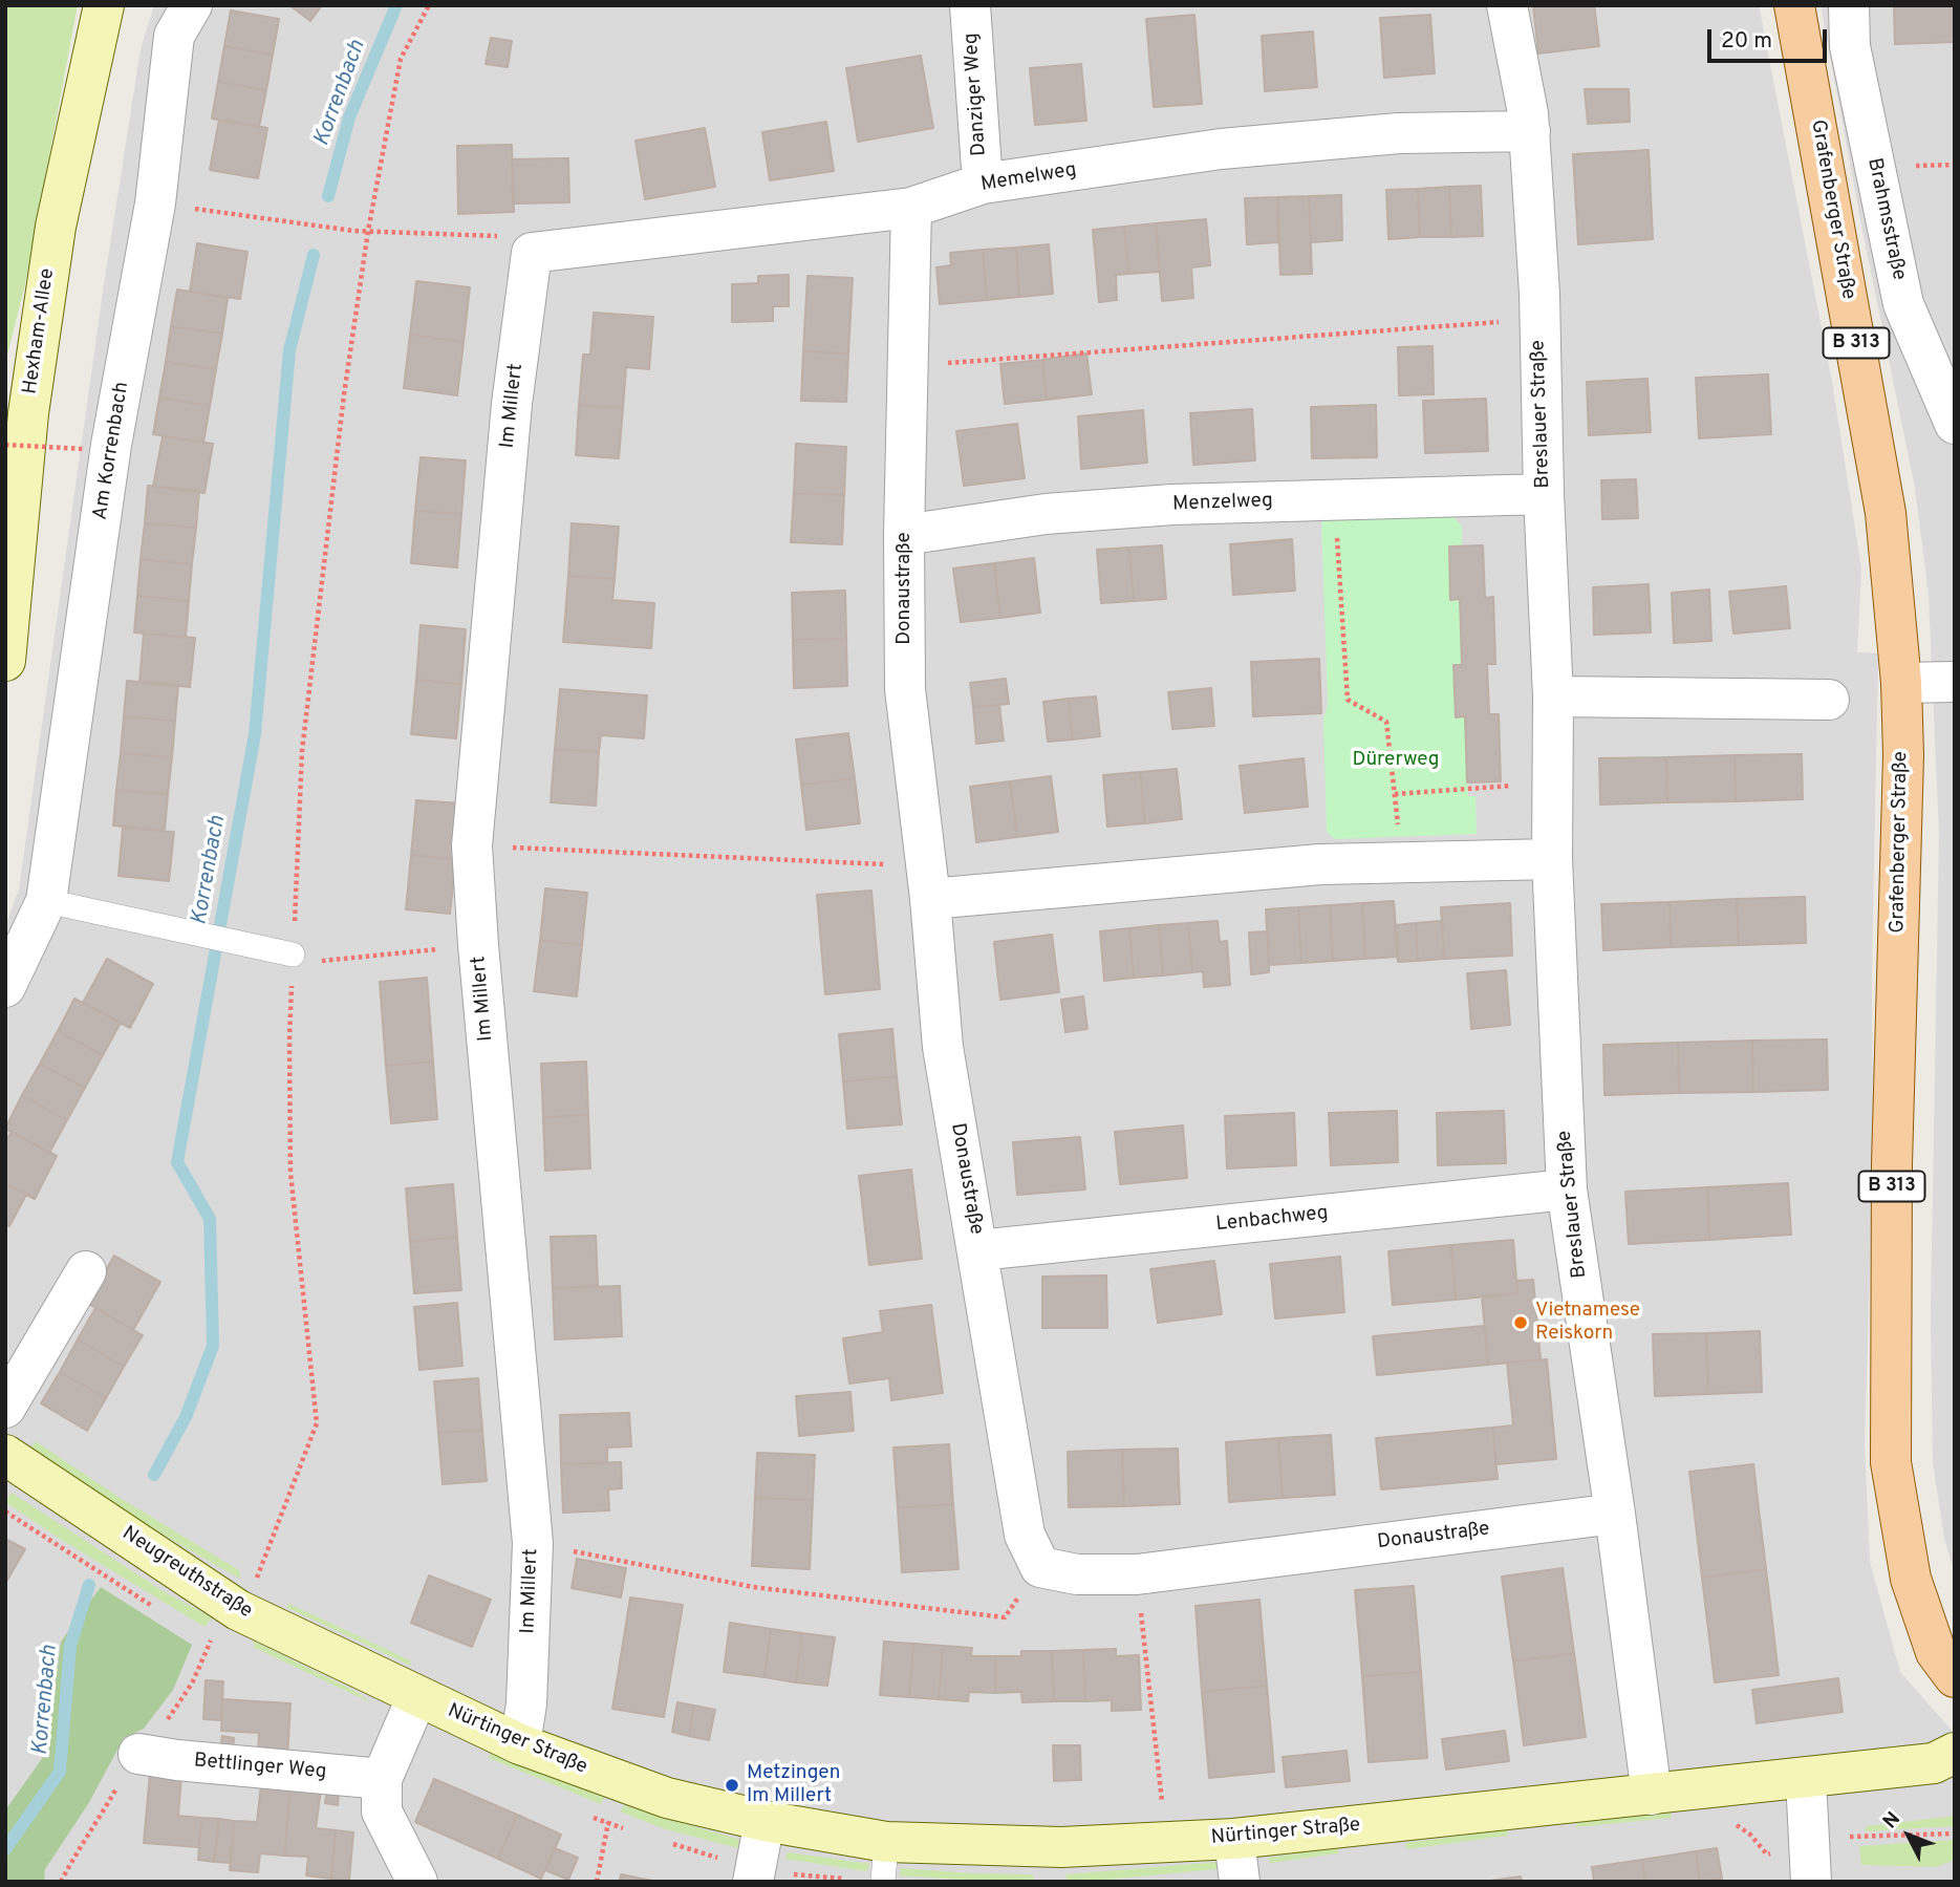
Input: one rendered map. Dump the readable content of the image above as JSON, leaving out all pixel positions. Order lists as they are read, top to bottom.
{
  "streets": {
    "main road": ["Grafenberger Straße", "B 313"],
    "street": [
      "Danziger Weg",
      "Memelweg",
      "Brahmsstraße",
      "Hexham-Allee",
      "Im Millert",
      "Breslauer Straße",
      "Am Korrenbach",
      "Menzelweg",
      "Donaustraße",
      "Lenbachweg",
      "Neugreuthstraße",
      "Nürtinger Straße",
      "Bettlinger Weg"
    ]
  },
  "crossings": [
    ["Danziger Weg", "Memelweg"],
    ["Memelweg", "Im Millert"],
    ["Memelweg", "Breslauer Straße"],
    ["Memelweg", "Donaustraße"],
    ["Im Millert", "Nürtinger Straße"],
    ["Breslauer Straße", "Menzelweg"],
    ["Breslauer Straße", "Donaustraße"],
    ["Breslauer Straße", "Lenbachweg"],
    ["Breslauer Straße", "Nürtinger Straße"],
    ["Menzelweg", "Donaustraße"],
    ["Donaustraße", "Lenbachweg"],
    ["Neugreuthstraße", "Nürtinger Straße"]
  ],
  "water": ["Korrenbach"],
  "parks": ["Dürerweg"],
  "places": ["Vietnamese Reiskorn", "Metzingen Im Millert"],
  "scale_bar": "20 m",
  "north": "top left"
}
